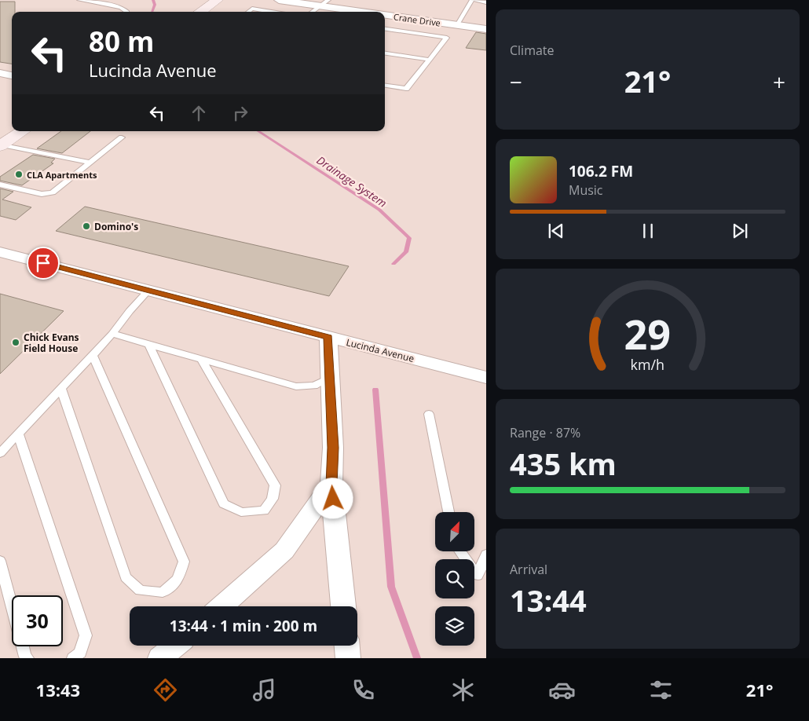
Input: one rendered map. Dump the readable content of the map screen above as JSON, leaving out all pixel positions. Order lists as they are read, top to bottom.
{
  "streets": {
    "street": ["Crane Drive", "Lucinda Avenue"]
  },
  "water": ["Drainage System"],
  "places": ["CLA Apartments", "Domino's", "Chick Evans Field House"],
  "north": "top right",
  "page": {
    "tile": [
      "Climate",
      ["Range · 87%", "435 km"],
      ["Arrival", "13:44"]
    ],
    "turn": ["80 m", "Lucinda Avenue"],
    "heat": ["−", "21°", "+"],
    "song": ["106.2 FM", "Music"],
    "limit": "30",
    "trip": "13:44 · 1 min · 200 m",
    "tabs": ["13:43", "21°"],
    "gauge": ["29", "km/h"]
  }
}
